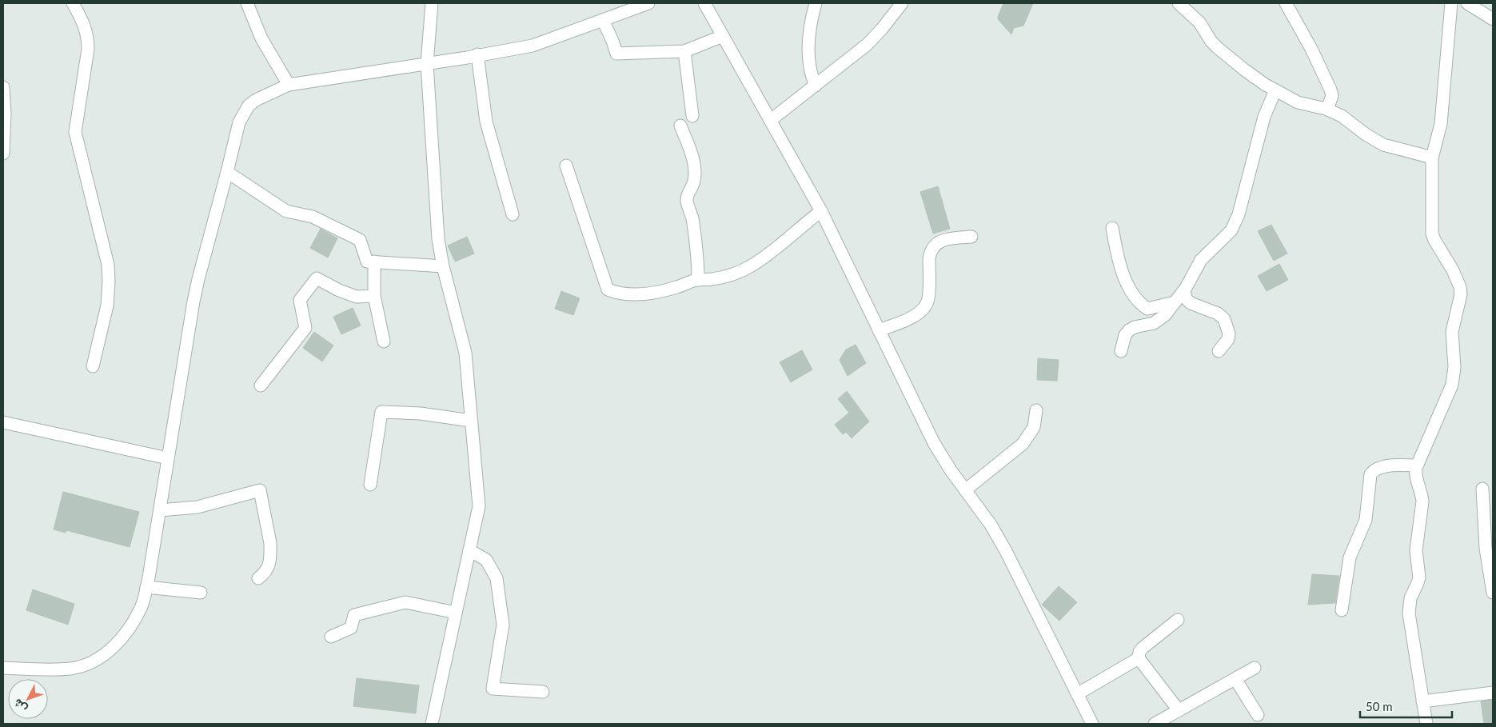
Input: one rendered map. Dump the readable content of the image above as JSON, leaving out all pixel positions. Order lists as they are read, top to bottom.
{
  "scale_bar": "50 m",
  "north": "bottom left"
}
